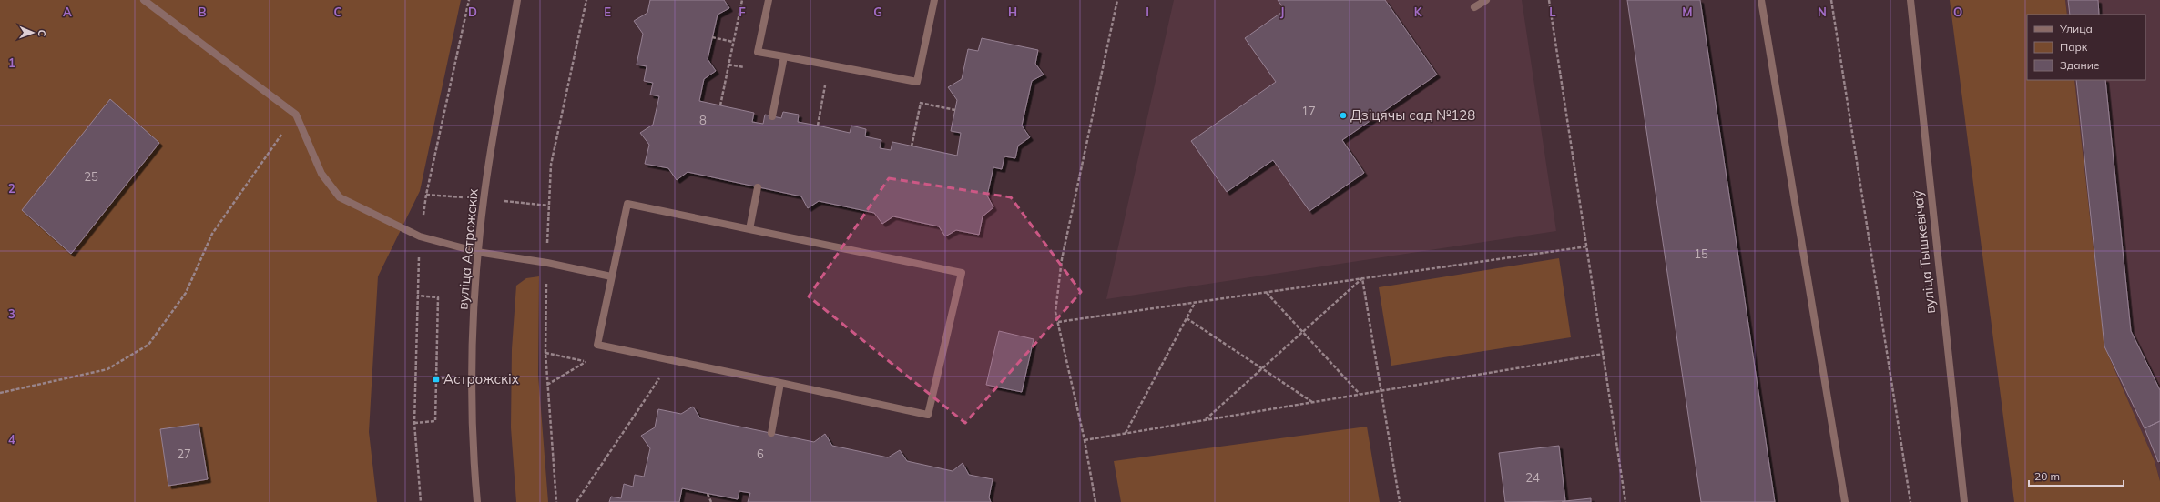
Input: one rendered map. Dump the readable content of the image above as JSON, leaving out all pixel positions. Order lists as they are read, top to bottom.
{
  "streets": {
    "street": ["вуліца Астрожскіх", "вуліца Тышкевічаў"]
  },
  "places": {
    "other": ["Дзіцячы сад №128"],
    "transit": ["Астрожскіх"]
  },
  "house_numbers": [
    "17",
    "8",
    "25",
    "15",
    "27",
    "6",
    "24"
  ],
  "legend": ["Улица", "Парк", "Здание"],
  "scale_bar": "20 m",
  "north": "right",
  "grid": {
    "columns": [
      "A",
      "B",
      "C",
      "D",
      "E",
      "F",
      "G",
      "H",
      "I",
      "J",
      "K",
      "L",
      "M",
      "N",
      "O"
    ],
    "rows": [
      "1",
      "2",
      "3",
      "4"
    ]
  }
}
